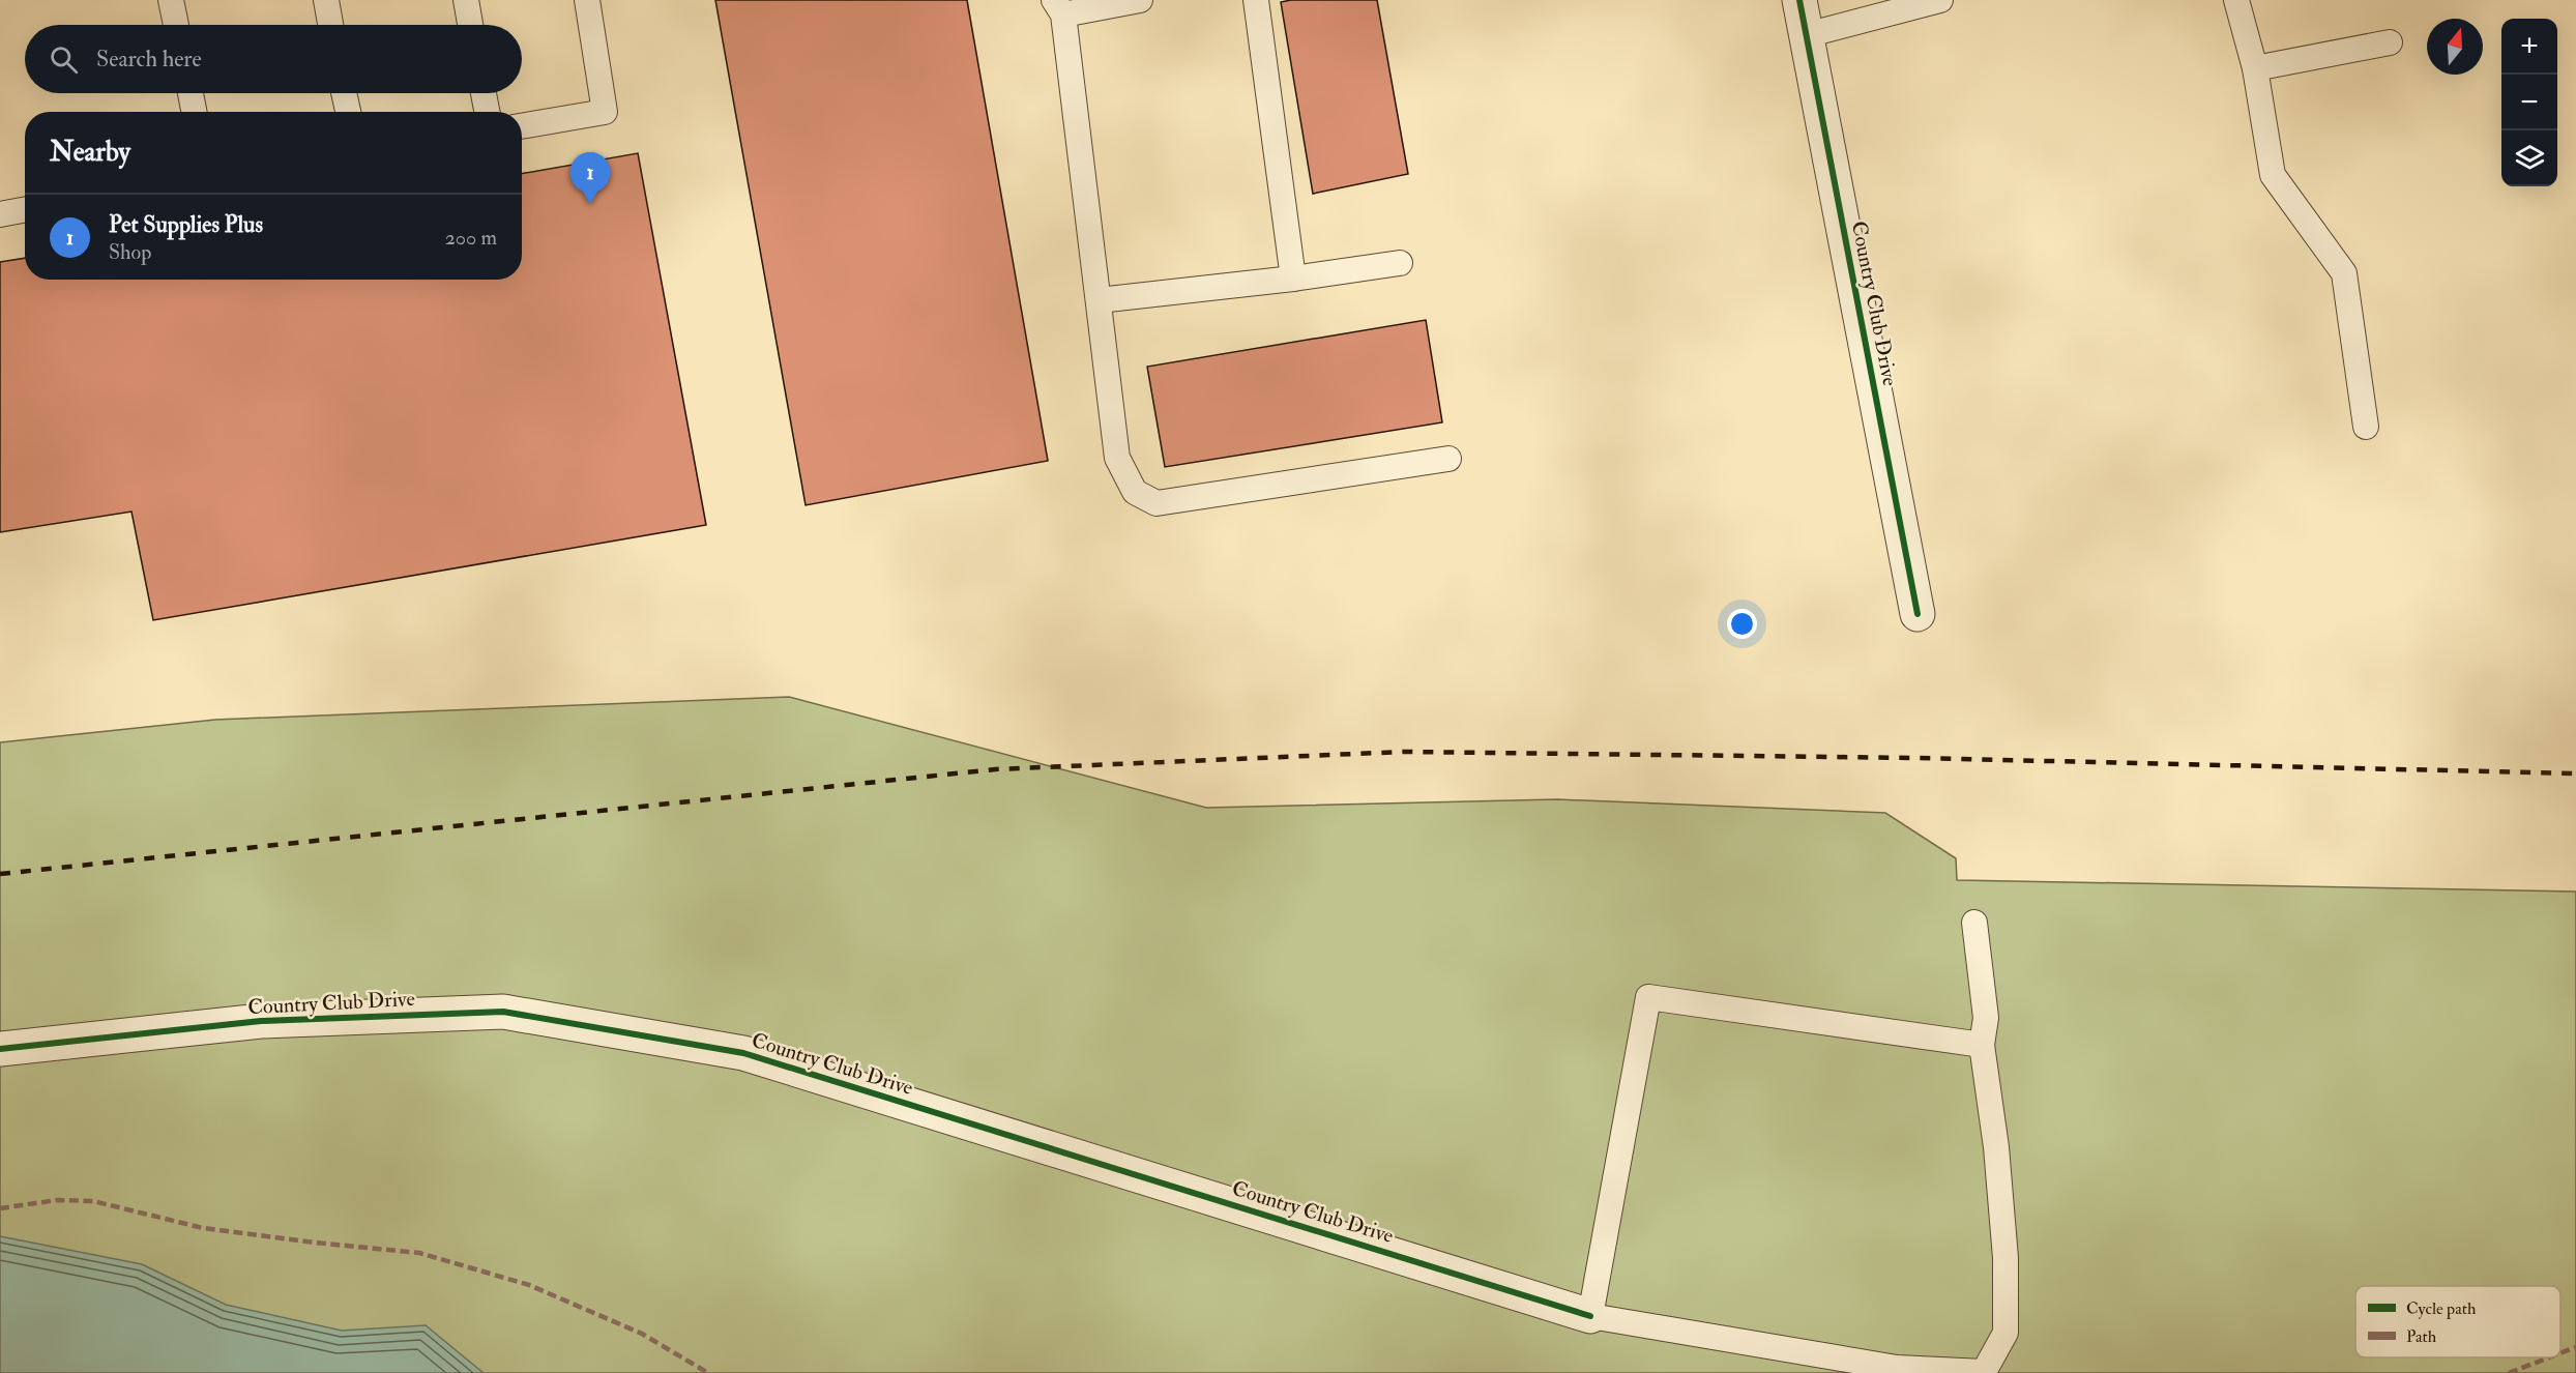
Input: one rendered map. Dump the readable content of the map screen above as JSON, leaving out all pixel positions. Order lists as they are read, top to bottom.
{
  "streets": {
    "street": ["Country Club Drive"]
  },
  "legend": ["Cycle path", "Path"],
  "north": "top",
  "page": {
    "map_buttons": ["+", "−"],
    "search": "Search here",
    "heading": "Nearby",
    "pins": "1",
    "list": [
      {
        "mark": "1",
        "name": "Pet Supplies Plus",
        "note": "Shop",
        "value": "200 m"
      }
    ]
  }
}
